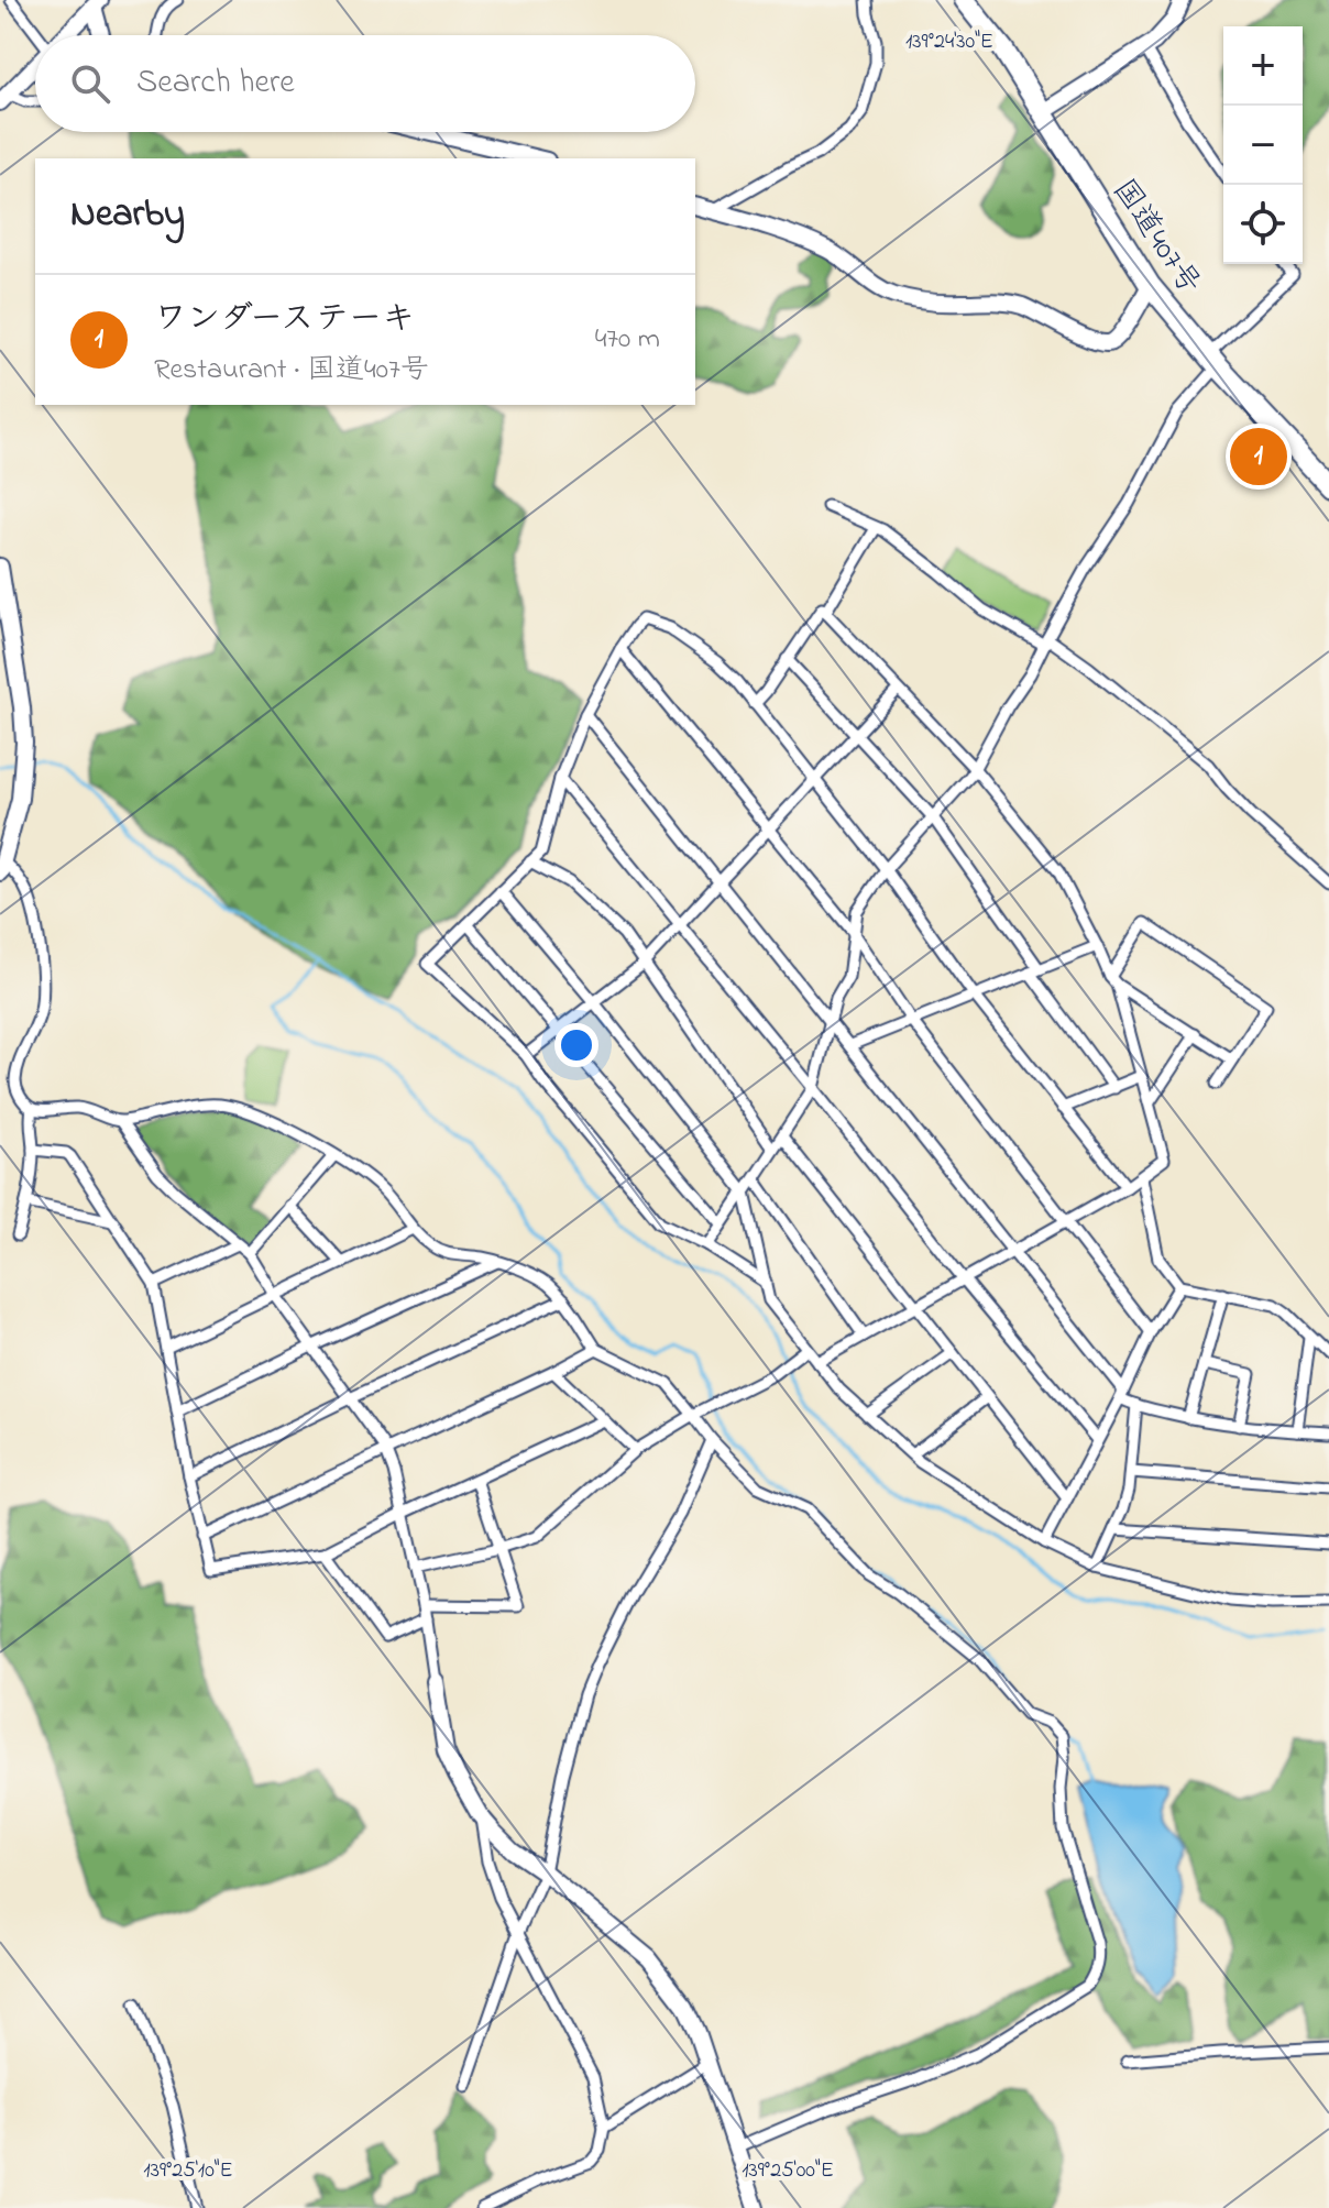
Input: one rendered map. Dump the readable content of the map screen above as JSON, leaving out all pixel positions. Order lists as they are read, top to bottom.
{
  "streets": {
    "highway": ["国道407号"]
  },
  "page": {
    "map_buttons": ["+", "−"],
    "search": "Search here",
    "heading": "Nearby",
    "list": [
      {
        "mark": "1",
        "name": "ワンダーステーキ",
        "note": "Restaurant · 国道407号",
        "value": "470 m"
      }
    ],
    "pins": "1"
  },
  "coordinates": ["139°24'30\"E", "139°25'10\"E", "139°25'00\"E"]
}
